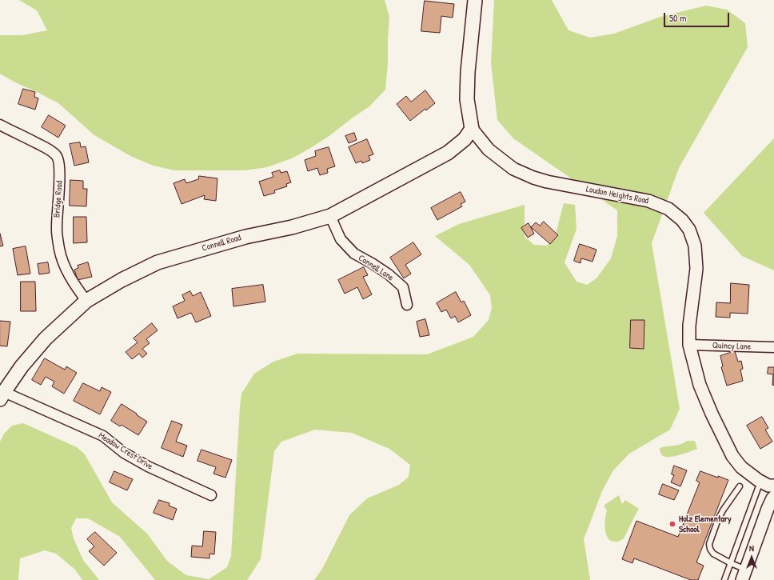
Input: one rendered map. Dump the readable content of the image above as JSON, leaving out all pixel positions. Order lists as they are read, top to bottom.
{
  "streets": {
    "main road": ["Connell Road"],
    "street": [
      "Loudon Heights Road",
      "Bridge Road",
      "Connell Lane",
      "Quincy Lane",
      "Meadow Crest Drive"
    ]
  },
  "crossings": [
    ["Loudon Heights Road", "Connell Road"],
    ["Loudon Heights Road", "Quincy Lane"],
    ["Bridge Road", "Connell Road"],
    ["Connell Road", "Connell Lane"],
    ["Connell Road", "Meadow Crest Drive"]
  ],
  "places": ["Holz Elementary School"],
  "scale_bar": "50 m",
  "north": "top"
}
